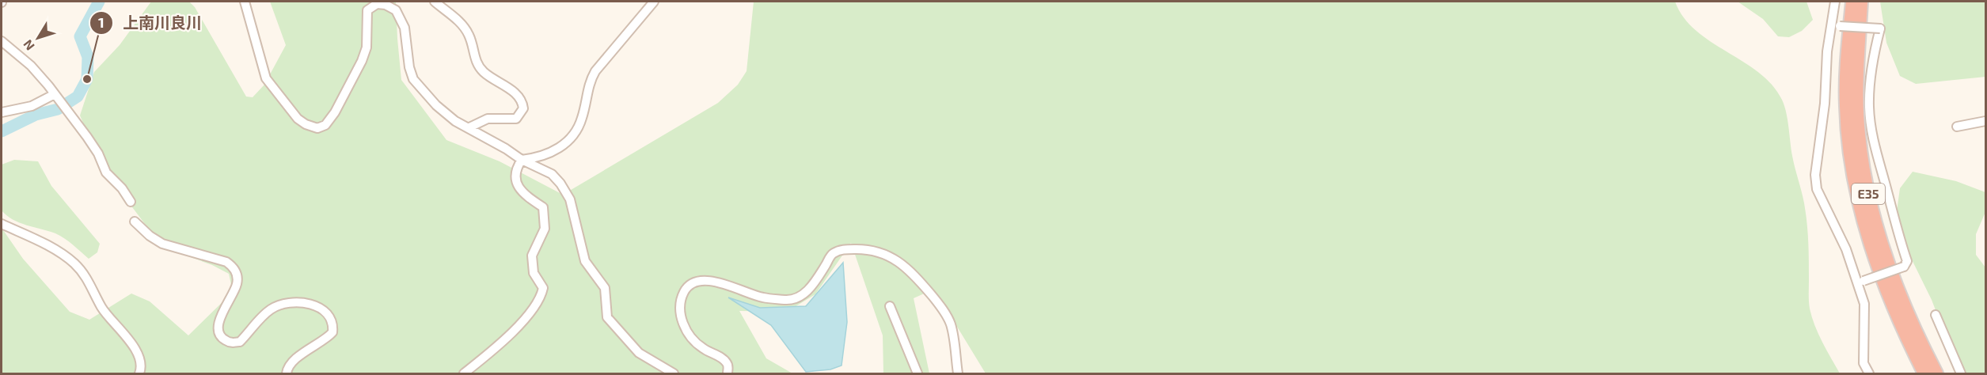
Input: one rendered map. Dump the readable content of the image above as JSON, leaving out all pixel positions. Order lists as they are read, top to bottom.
{
  "streets": {
    "highway": ["E35"]
  },
  "places": ["上南川良川"],
  "north": "bottom left"
}
